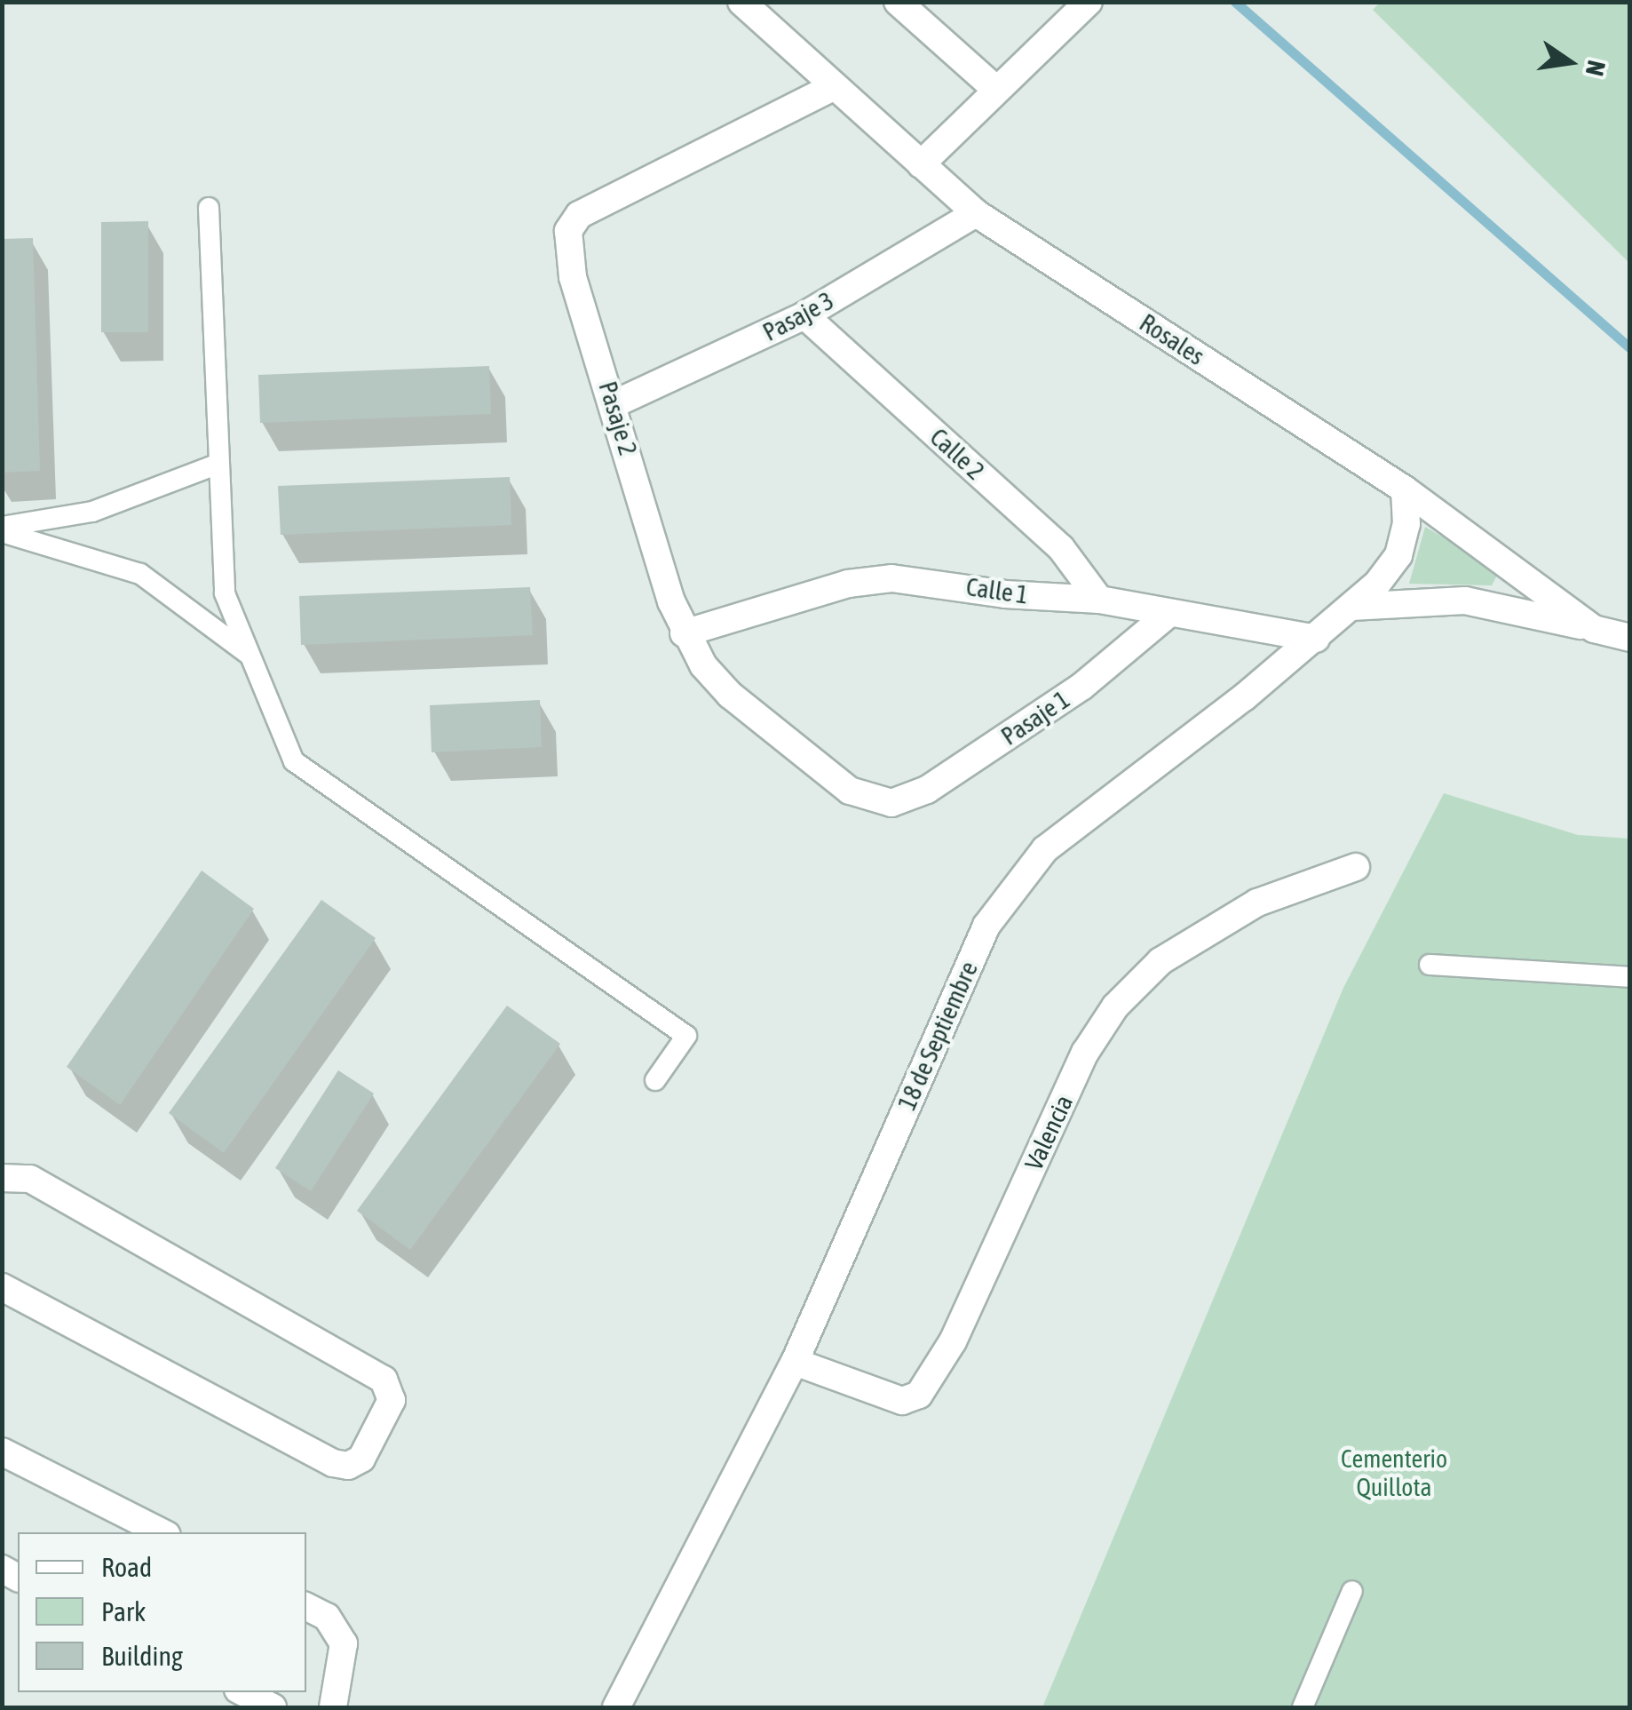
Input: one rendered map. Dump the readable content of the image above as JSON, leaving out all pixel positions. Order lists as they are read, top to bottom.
{
  "streets": {
    "street": [
      "Pasaje 3",
      "Rosales",
      "Pasaje 2",
      "Calle 2",
      "Calle 1",
      "Pasaje 1",
      "18 de Septiembre",
      "Valencia"
    ]
  },
  "crossings": [
    ["Pasaje 3", "Rosales"],
    ["Pasaje 3", "Pasaje 2"],
    ["Pasaje 3", "Calle 2"],
    ["Rosales", "Pasaje 2"],
    ["Rosales", "18 de Septiembre"],
    ["Pasaje 2", "Calle 1"],
    ["Pasaje 2", "Pasaje 1"],
    ["Calle 2", "Calle 1"],
    ["Calle 1", "Pasaje 1"],
    ["Calle 1", "18 de Septiembre"],
    ["18 de Septiembre", "Valencia"]
  ],
  "parks": ["Cementerio Quillota"],
  "legend": ["Road", "Park", "Building"],
  "north": "right"
}
